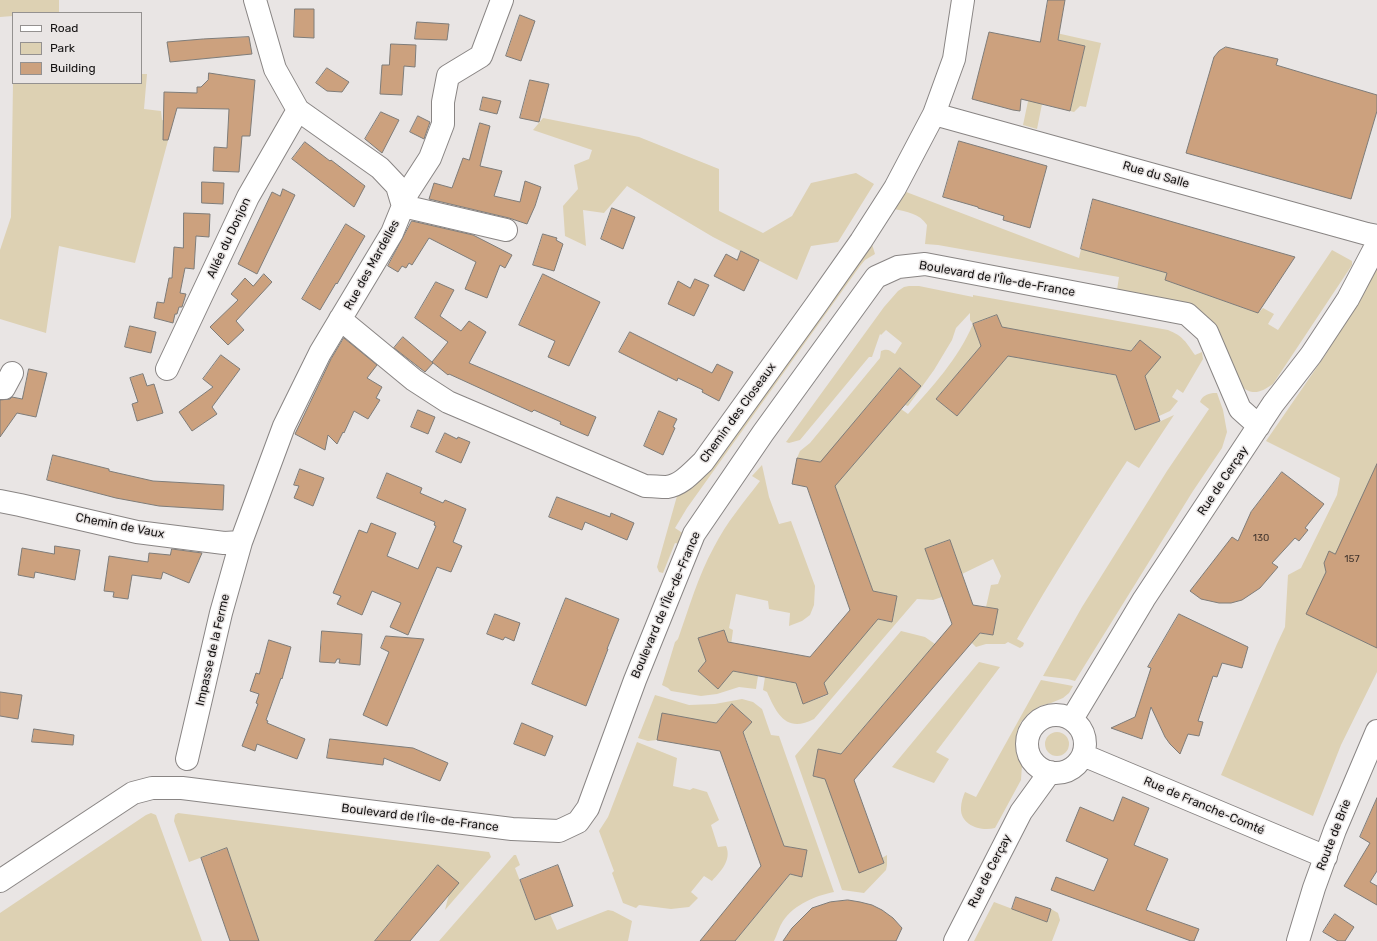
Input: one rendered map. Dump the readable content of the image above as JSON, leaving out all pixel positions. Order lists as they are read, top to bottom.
{
  "streets": {
    "street": [
      "Rue du Salle",
      "Allée du Donjon",
      "Rue des Mardelles",
      "Boulevard de l'Île-de-France",
      "Chemin des Closeaux",
      "Rue de Cerçay",
      "Chemin de Vaux",
      "Impasse de la Ferme",
      "Rue de Franche-Comté",
      "Route de Brie"
    ]
  },
  "crossings": [
    ["Rue du Salle", "Chemin des Closeaux"],
    ["Allée du Donjon", "Rue des Mardelles"],
    ["Rue des Mardelles", "Chemin des Closeaux"],
    ["Rue des Mardelles", "Chemin de Vaux"],
    ["Rue des Mardelles", "Impasse de la Ferme"],
    ["Boulevard de l'Île-de-France", "Rue de Cerçay"],
    ["Rue de Cerçay", "Rue de Franche-Comté"],
    ["Chemin de Vaux", "Impasse de la Ferme"],
    ["Rue de Franche-Comté", "Route de Brie"]
  ],
  "house_numbers": ["130", "157"],
  "legend": ["Road", "Park", "Building"]
}
